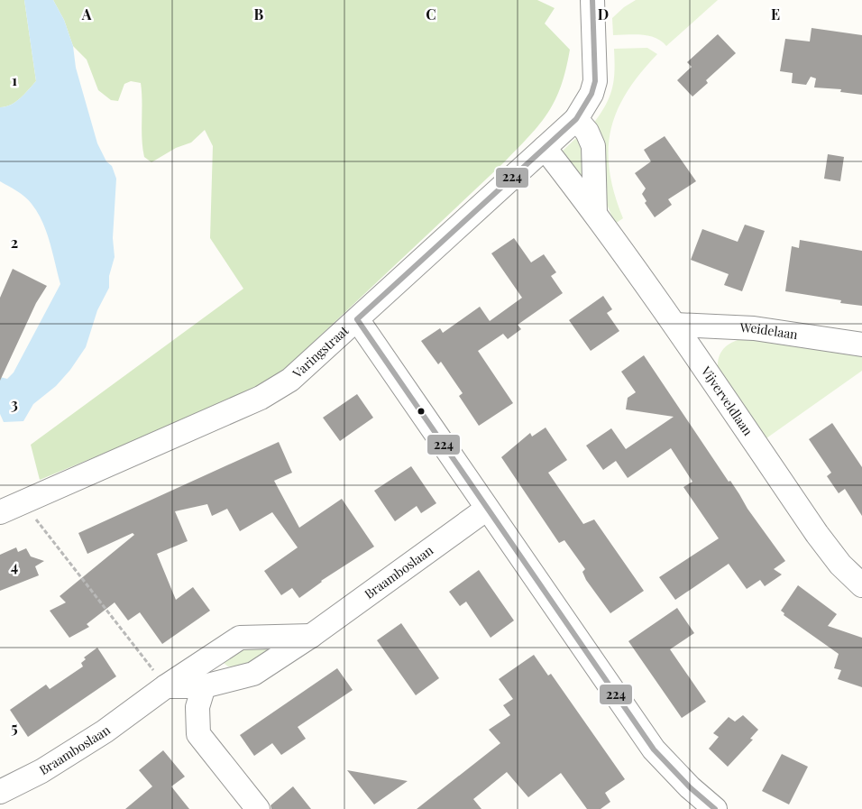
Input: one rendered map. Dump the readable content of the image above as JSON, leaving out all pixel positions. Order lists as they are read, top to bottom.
{
  "streets": {
    "street": [
      "Weidelaan",
      "Varingstraat",
      "Vijverveldlaan",
      "Braamboslaan"
    ]
  },
  "crossings": [
    ["Weidelaan", "Vijverveldlaan"],
    ["Varingstraat", "Vijverveldlaan"]
  ],
  "lines": ["transit line 224"],
  "grid": {
    "columns": [
      "A",
      "B",
      "C",
      "D",
      "E"
    ],
    "rows": [
      "1",
      "2",
      "3",
      "4",
      "5"
    ]
  }
}
